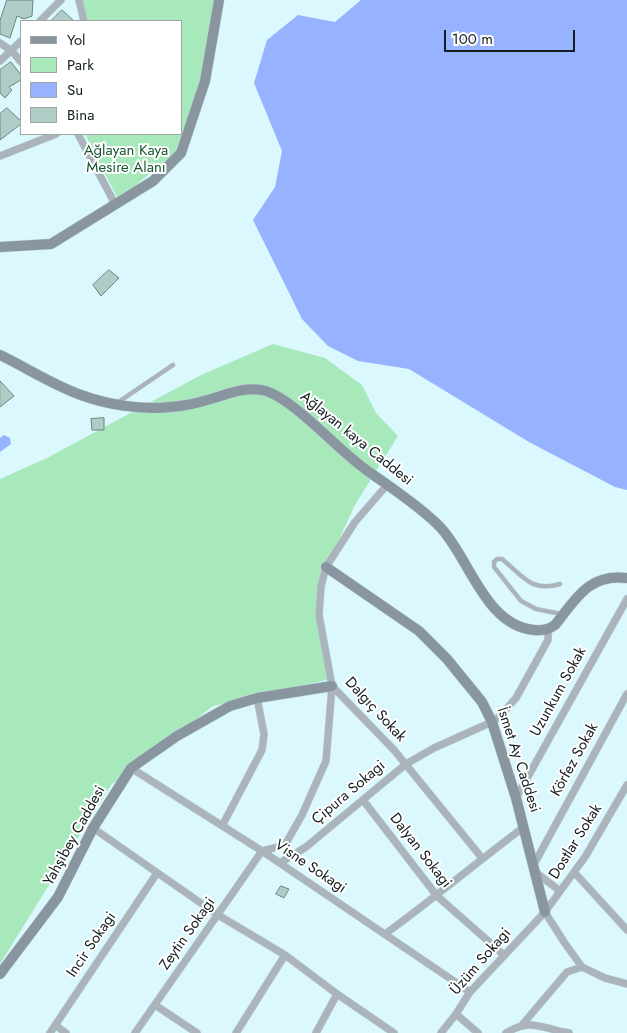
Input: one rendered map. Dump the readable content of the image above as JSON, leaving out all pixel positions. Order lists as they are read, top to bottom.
{
  "streets": {
    "street": [
      "Ağlayan kaya Caddesi",
      "Uzunkum Sokak",
      "Dalgıç Sokak",
      "İsmet Ay Caddesi",
      "Körfez Sokak",
      "Çipura Sokagi",
      "Yahşibey Caddesi",
      "Dostlar Sokak",
      "Dalyan Sokagi",
      "Visne Sokagi",
      "Zeytin Sokagi",
      "Incir Sokagi",
      "Üzüm Sokagi"
    ]
  },
  "crossings": [
    ["Ağlayan kaya Caddesi", "Dalgıç Sokak"],
    ["Ağlayan kaya Caddesi", "Çipura Sokagi"],
    ["Uzunkum Sokak", "İsmet Ay Caddesi"],
    ["Dalgıç Sokak", "İsmet Ay Caddesi"],
    ["Dalgıç Sokak", "Çipura Sokagi"],
    ["Dalgıç Sokak", "Yahşibey Caddesi"],
    ["İsmet Ay Caddesi", "Körfez Sokak"],
    ["İsmet Ay Caddesi", "Çipura Sokagi"],
    ["İsmet Ay Caddesi", "Dostlar Sokak"],
    ["İsmet Ay Caddesi", "Üzüm Sokagi"],
    ["Çipura Sokagi", "Dalyan Sokagi"],
    ["Çipura Sokagi", "Visne Sokagi"],
    ["Yahşibey Caddesi", "Visne Sokagi"],
    ["Dostlar Sokak", "Üzüm Sokagi"],
    ["Dalyan Sokagi", "Üzüm Sokagi"],
    ["Visne Sokagi", "Zeytin Sokagi"],
    ["Visne Sokagi", "Üzüm Sokagi"]
  ],
  "parks": ["Ağlayan Kaya Mesire Alanı"],
  "legend": [
    "Yol",
    "Park",
    "Su",
    "Bina"
  ],
  "scale_bar": "100 m"
}
